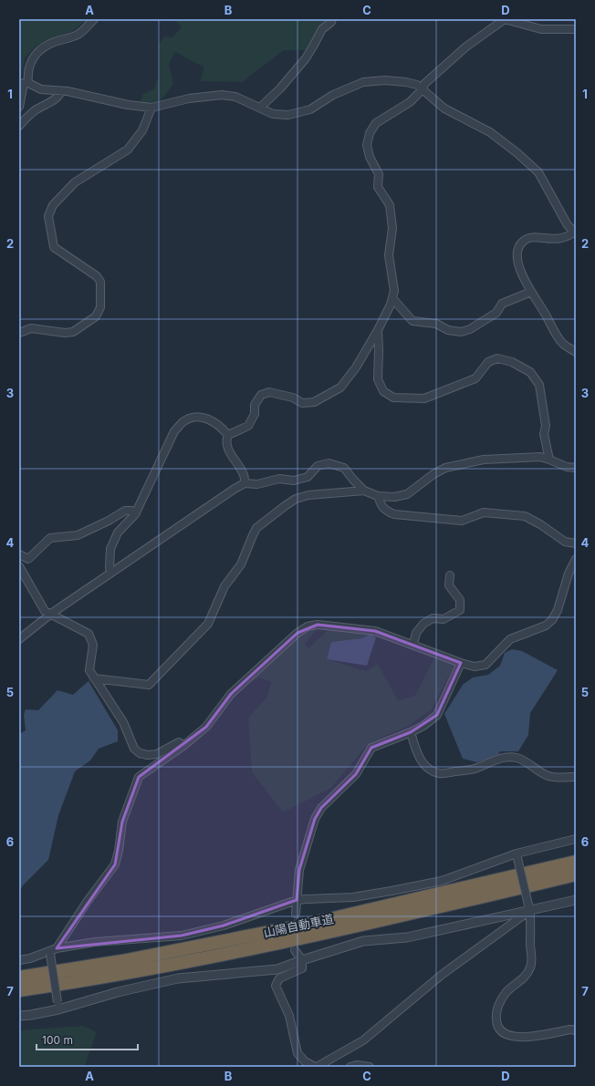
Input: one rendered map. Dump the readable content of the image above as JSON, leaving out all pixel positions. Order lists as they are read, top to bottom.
{
  "streets": {
    "highway": ["山陽自動車道"]
  },
  "scale_bar": "100 m",
  "grid": {
    "columns": [
      "A",
      "B",
      "C",
      "D"
    ],
    "rows": [
      "1",
      "2",
      "3",
      "4",
      "5",
      "6",
      "7"
    ]
  }
}
